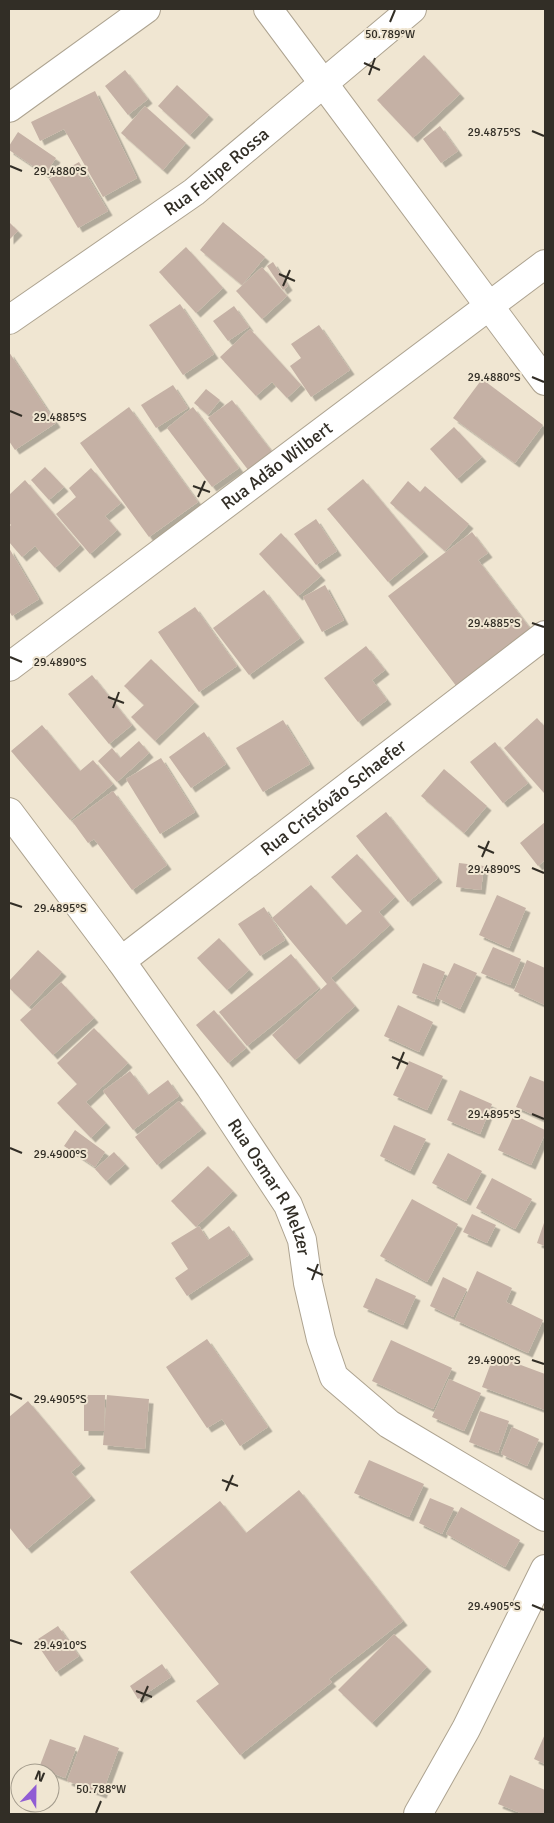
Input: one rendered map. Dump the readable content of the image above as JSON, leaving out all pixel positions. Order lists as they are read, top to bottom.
{
  "streets": {
    "street": [
      "Rua Felipe Rossa",
      "Rua Adão Wilbert",
      "Rua Cristóvão Schaefer",
      "Rua Osmar R Melzer"
    ]
  },
  "crossings": [
    ["Rua Cristóvão Schaefer", "Rua Osmar R Melzer"]
  ],
  "north": "top",
  "coordinates": [
    "50.789°W",
    "29.4875°S",
    "29.4880°S",
    "29.4885°S",
    "29.4890°S",
    "29.4895°S",
    "29.4900°S",
    "29.4905°S",
    "29.4910°S",
    "50.788°W"
  ]
}
